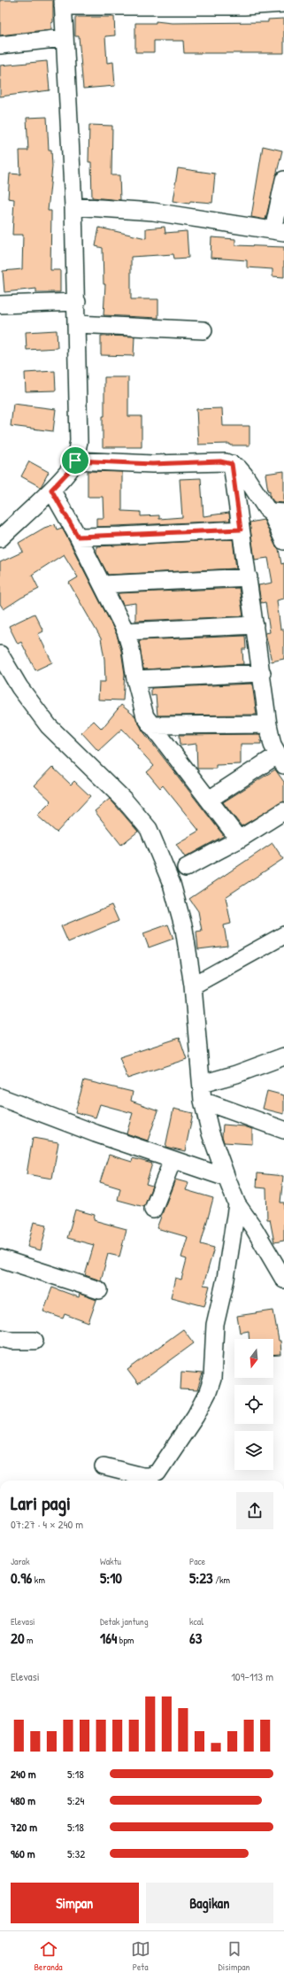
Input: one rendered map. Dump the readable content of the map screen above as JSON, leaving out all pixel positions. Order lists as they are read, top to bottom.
{
  "north": "bottom",
  "page": {
    "heading": ["Lari pagi", "07:27 · 4 × 240 m"],
    "stats": [
      ["Jarak", "0.96 km"],
      ["Waktu", "5:10"],
      ["Pace", "5:23 /km"],
      ["Elevasi", "20 m"],
      ["Detak jantung", "164 bpm"],
      ["kcal", "63"]
    ],
    "chart": ["Elevasi", "109–113 m"],
    "list": [
      {
        "name": "240 m",
        "note": "5:18"
      },
      {
        "name": "480 m",
        "note": "5:24"
      },
      {
        "name": "720 m",
        "note": "5:18"
      },
      {
        "name": "960 m",
        "note": "5:32"
      }
    ],
    "buttons": ["Simpan", "Bagikan"],
    "tabs": ["Beranda", "Peta", "Disimpan"]
  }
}
